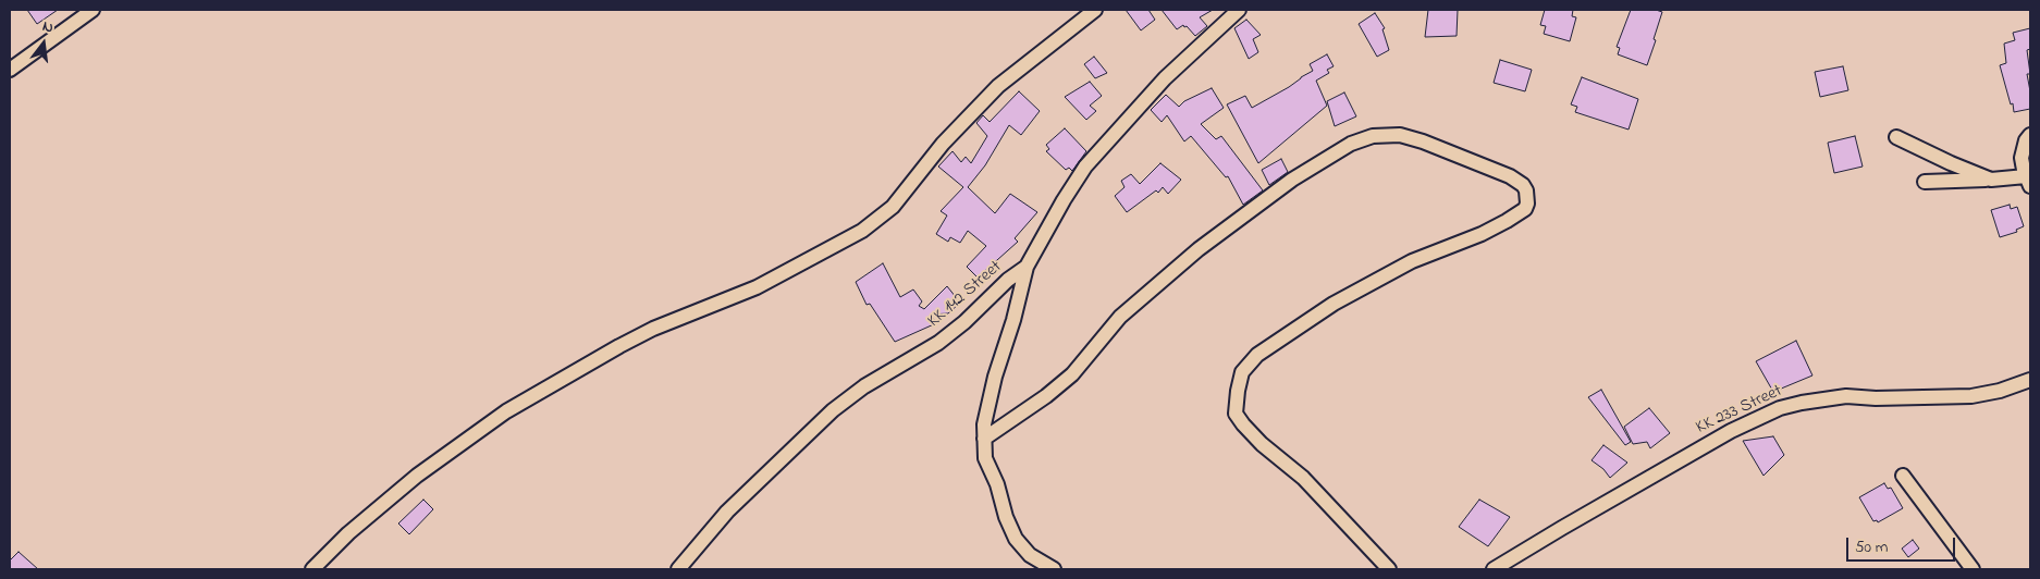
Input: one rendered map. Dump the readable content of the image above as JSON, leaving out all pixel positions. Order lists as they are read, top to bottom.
{
  "streets": {
    "street": ["KK 142 Street", "KK 233 Street"]
  },
  "scale_bar": "50 m",
  "north": "top"
}
